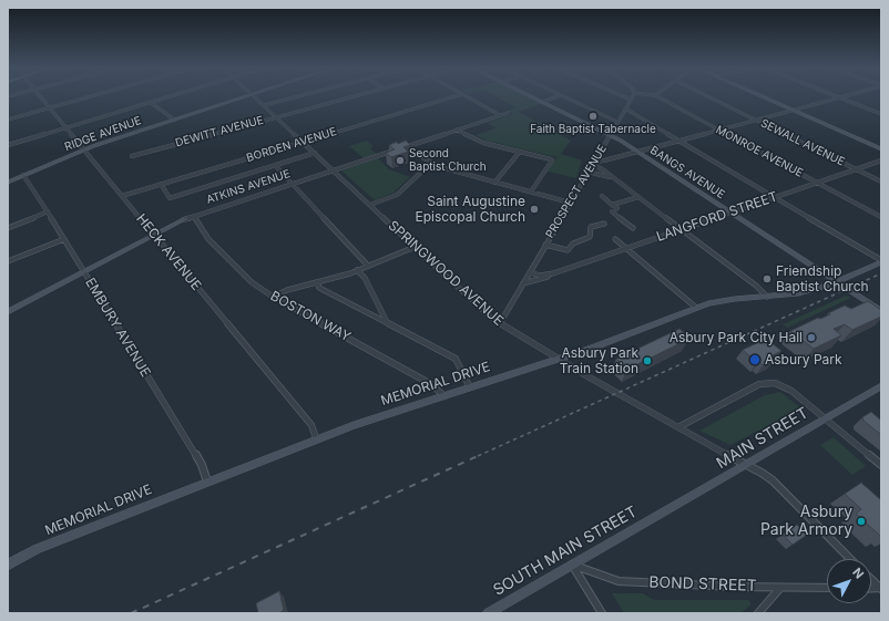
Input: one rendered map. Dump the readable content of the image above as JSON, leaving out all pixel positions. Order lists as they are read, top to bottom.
{
  "streets": {
    "street": [
      "DEWITT AVENUE",
      "RIDGE AVENUE",
      "SEWALL AVENUE",
      "BORDEN AVENUE",
      "MONROE AVENUE",
      "BANGS AVENUE",
      "ATKINS AVENUE",
      "PROSPECT AVENUE",
      "LANGFORD STREET",
      "HECK AVENUE",
      "SPRINGWOOD AVENUE",
      "BOSTON WAY",
      "EMBURY AVENUE",
      "MEMORIAL DRIVE",
      "MAIN STREET",
      "SOUTH MAIN STREET",
      "BOND STREET"
    ]
  },
  "crossings": [
    ["DEWITT AVENUE", "SPRINGWOOD AVENUE"],
    ["RIDGE AVENUE", "HECK AVENUE"],
    ["RIDGE AVENUE", "EMBURY AVENUE"],
    ["SEWALL AVENUE", "LANGFORD STREET"],
    ["BORDEN AVENUE", "HECK AVENUE"],
    ["BORDEN AVENUE", "SPRINGWOOD AVENUE"],
    ["MONROE AVENUE", "LANGFORD STREET"],
    ["BANGS AVENUE", "PROSPECT AVENUE"],
    ["BANGS AVENUE", "LANGFORD STREET"],
    ["BANGS AVENUE", "MEMORIAL DRIVE"],
    ["ATKINS AVENUE", "HECK AVENUE"],
    ["ATKINS AVENUE", "SPRINGWOOD AVENUE"],
    ["ATKINS AVENUE", "BOSTON WAY"],
    ["ATKINS AVENUE", "EMBURY AVENUE"],
    ["PROSPECT AVENUE", "LANGFORD STREET"],
    ["PROSPECT AVENUE", "SPRINGWOOD AVENUE"],
    ["HECK AVENUE", "MEMORIAL DRIVE"],
    ["SPRINGWOOD AVENUE", "MEMORIAL DRIVE"],
    ["SPRINGWOOD AVENUE", "MAIN STREET"],
    ["BOSTON WAY", "MEMORIAL DRIVE"],
    ["EMBURY AVENUE", "MEMORIAL DRIVE"],
    ["MAIN STREET", "SOUTH MAIN STREET"],
    ["SOUTH MAIN STREET", "BOND STREET"]
  ],
  "places": [
    "Faith Baptist Tabernacle",
    "Second Baptist Church",
    "Saint Augustine Episcopal Church",
    "Friendship Baptist Church",
    "Asbury Park City Hall",
    "Asbury Park",
    "Asbury Park Train Station",
    "Asbury Park Armory"
  ],
  "north": "top right"
}
